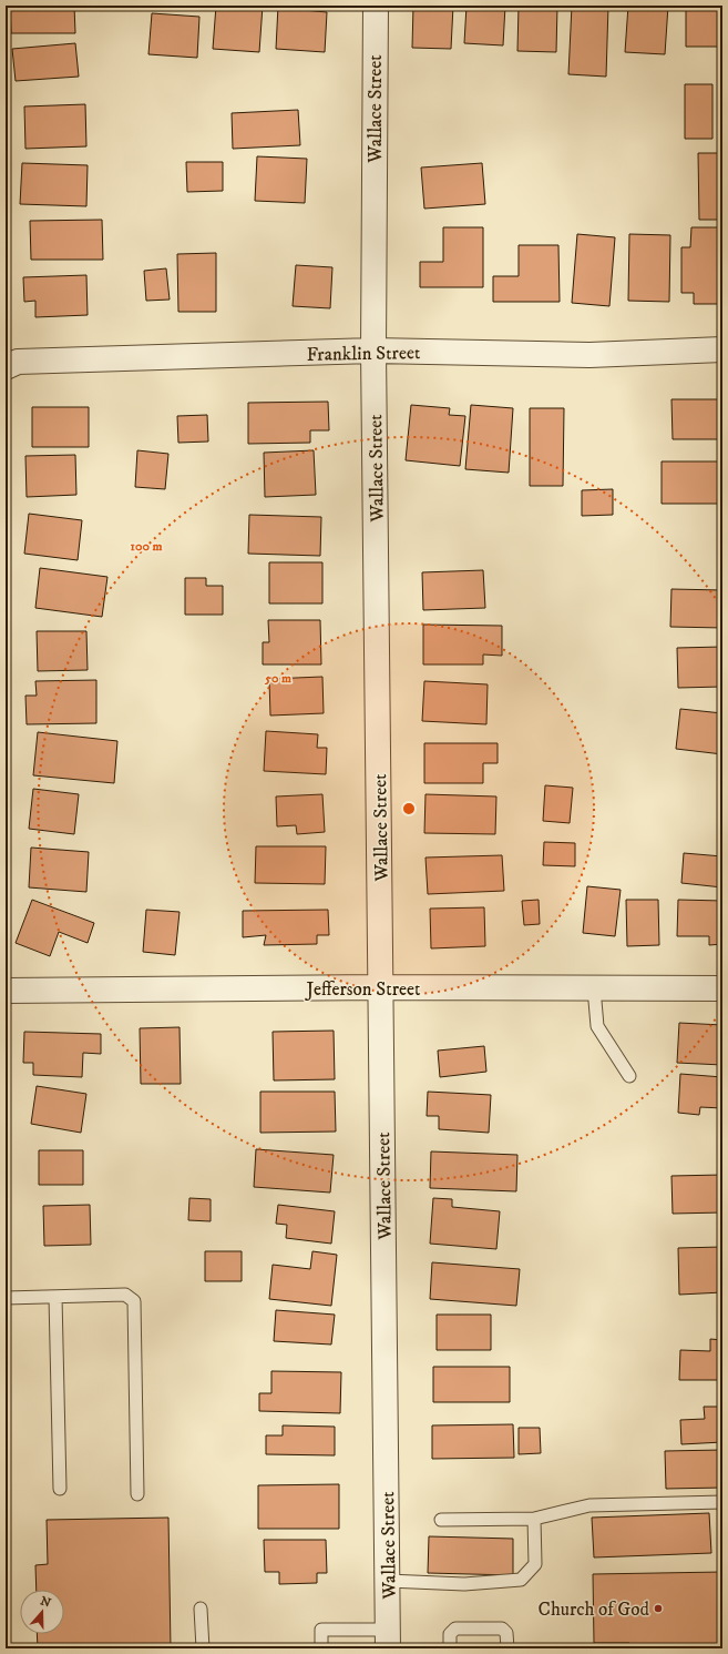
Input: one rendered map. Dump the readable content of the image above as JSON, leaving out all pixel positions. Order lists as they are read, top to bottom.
{
  "streets": {
    "street": ["Wallace Street", "Franklin Street", "Jefferson Street"]
  },
  "crossings": [
    ["Wallace Street", "Franklin Street"],
    ["Wallace Street", "Jefferson Street"]
  ],
  "places": ["Church of God"],
  "north": "top",
  "rings": ["100 m", "50 m"]
}
